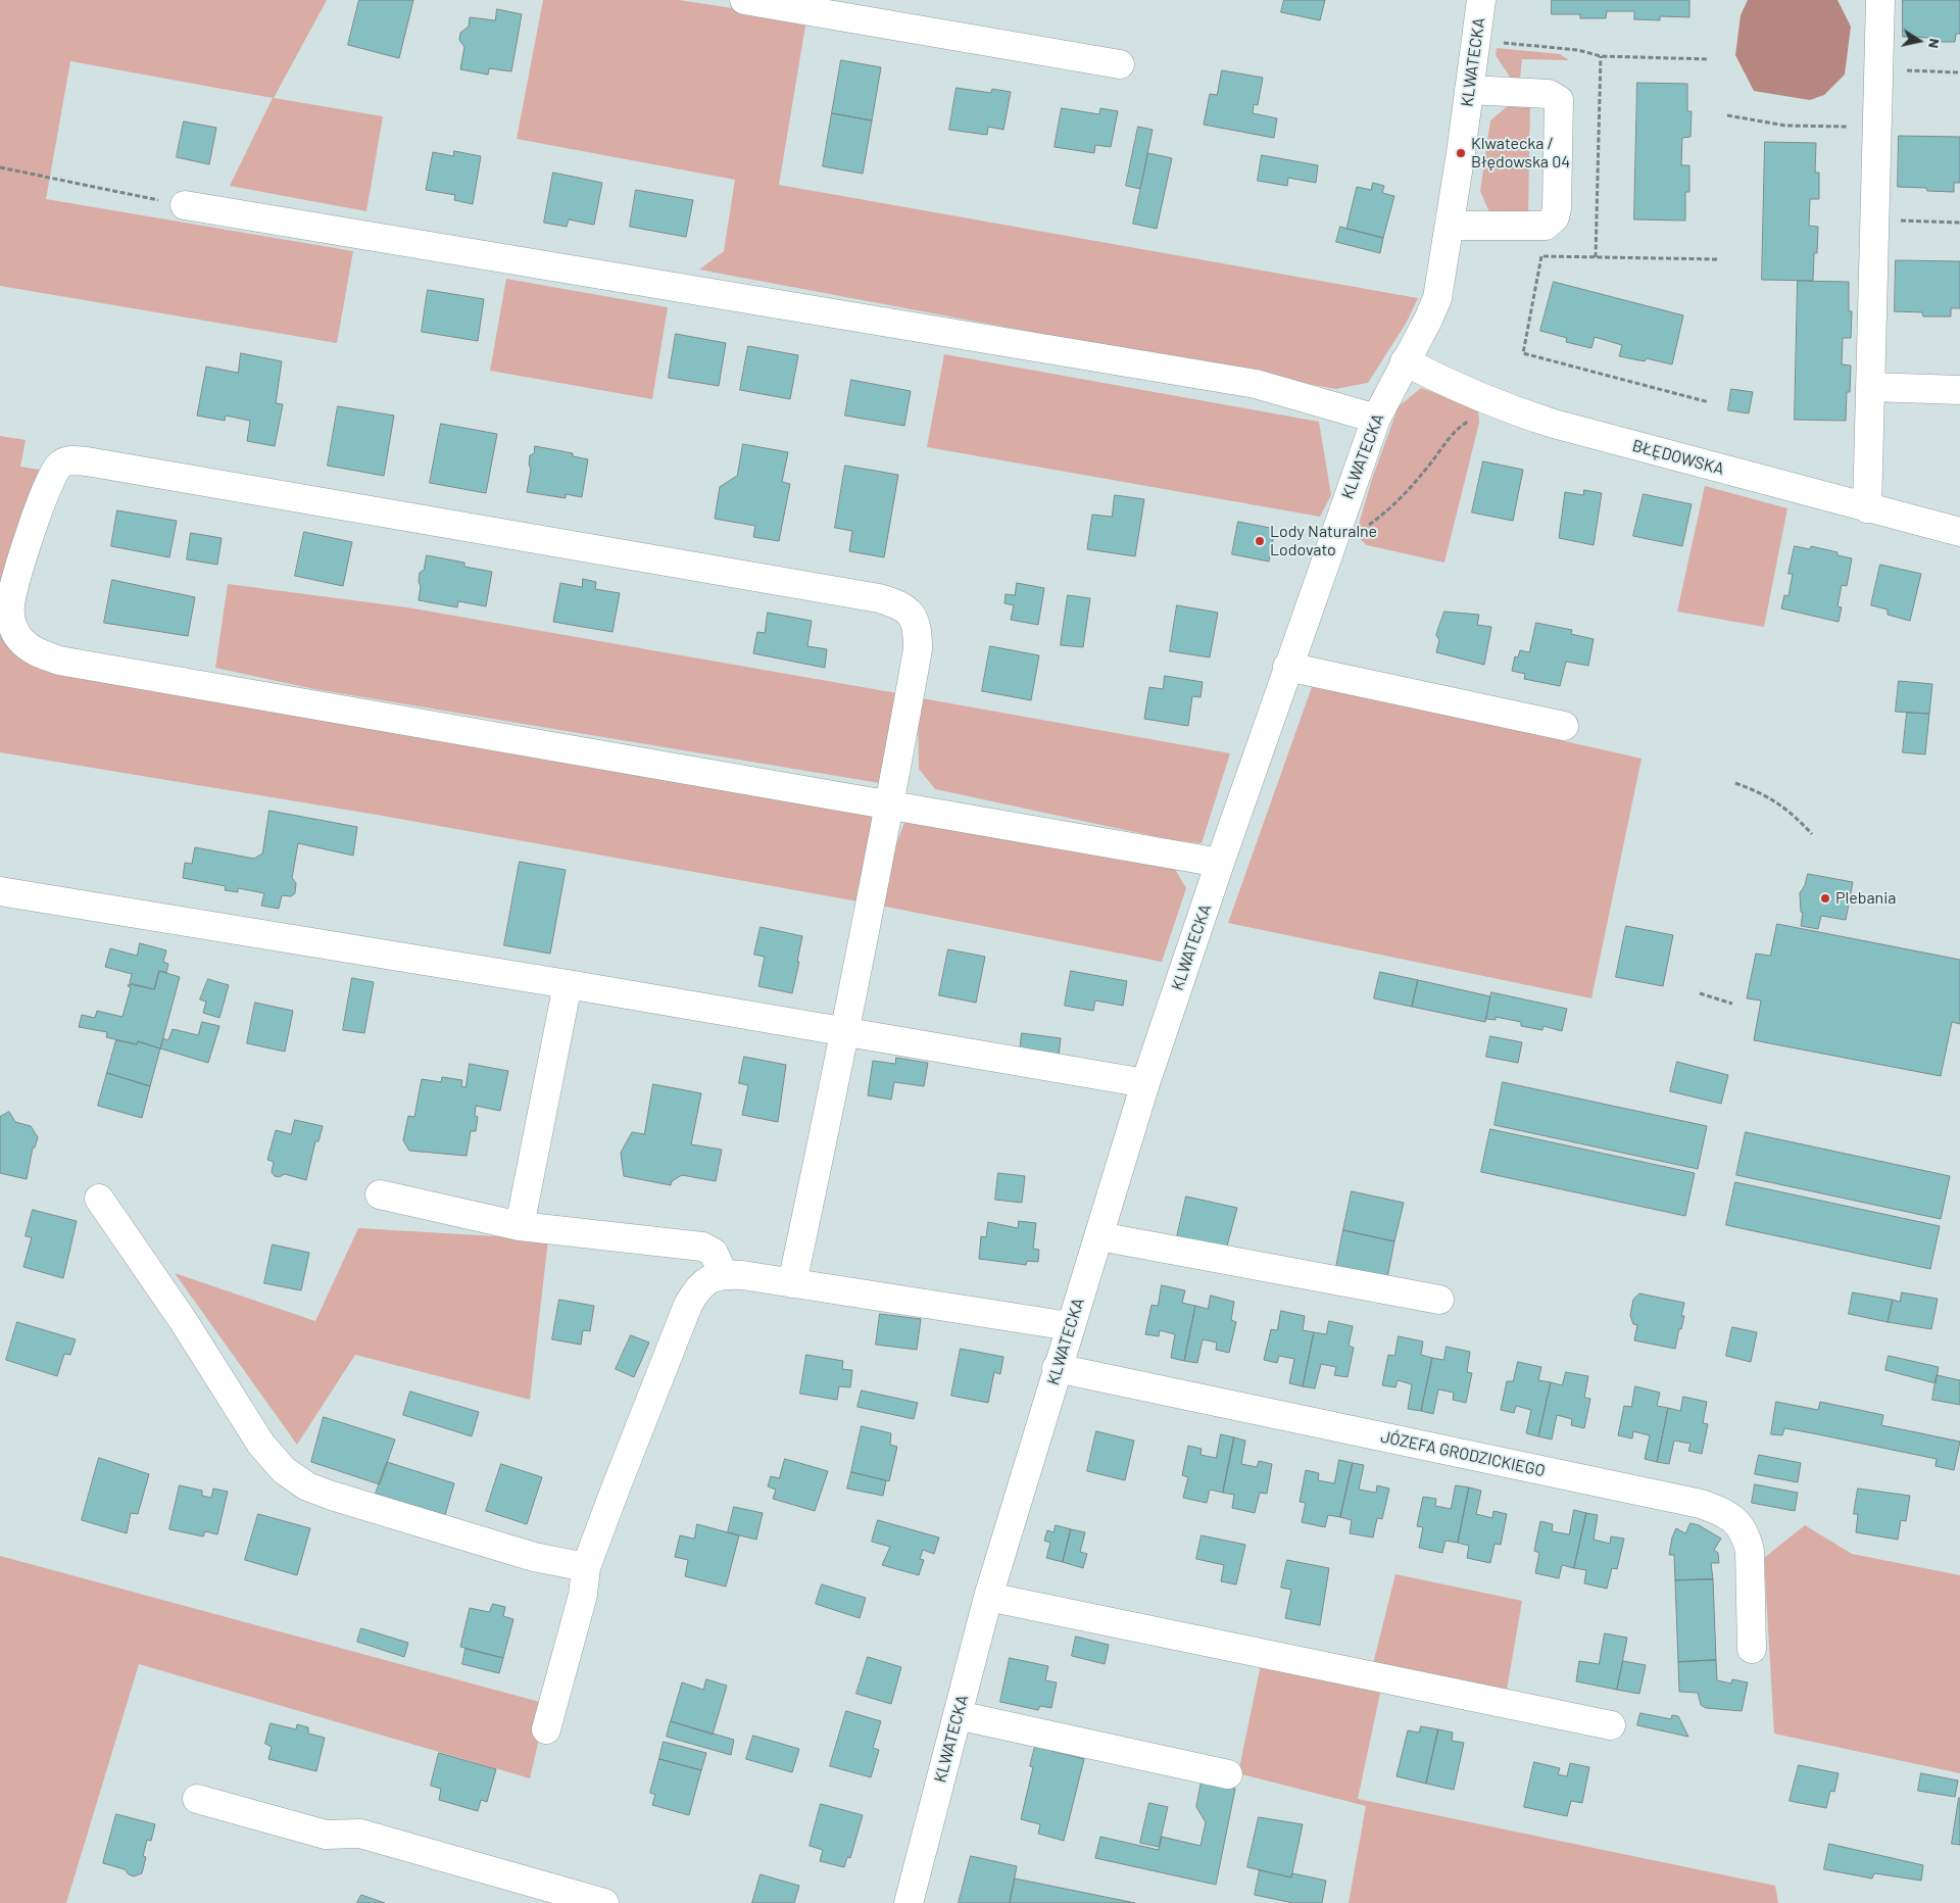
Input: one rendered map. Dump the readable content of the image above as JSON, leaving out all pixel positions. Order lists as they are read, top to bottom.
{
  "streets": {
    "street": ["KLWATECKA", "BŁĘDOWSKA", "JÓZEFA GRODZICKIEGO"]
  },
  "crossings": [
    ["KLWATECKA", "BŁĘDOWSKA"],
    ["KLWATECKA", "JÓZEFA GRODZICKIEGO"]
  ],
  "places": ["Klwatecka / Błędowska 04", "Lody Naturalne Lodovato", "Plebania"],
  "north": "right"
}
